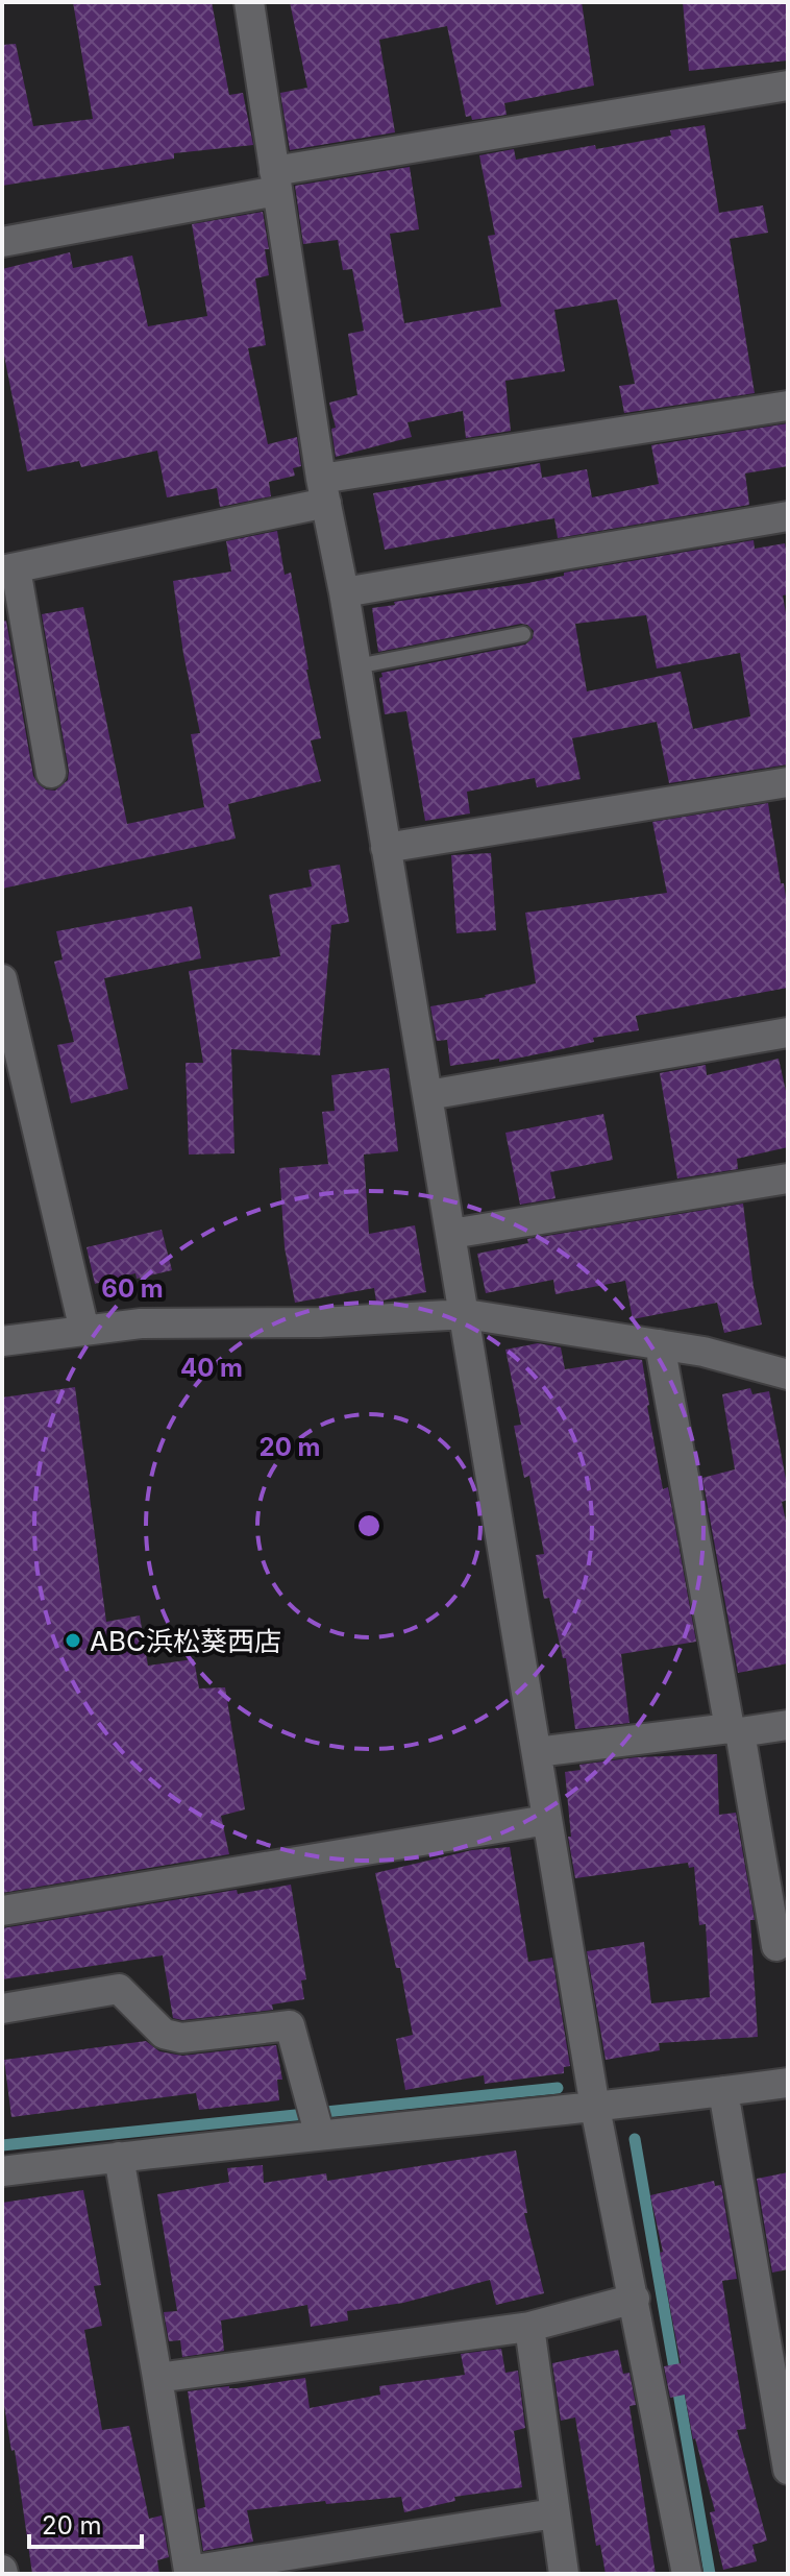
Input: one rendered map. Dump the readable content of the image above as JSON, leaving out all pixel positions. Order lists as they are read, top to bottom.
{
  "places": ["ABC浜松葵西店"],
  "scale_bar": "20 m",
  "rings": ["60 m", "40 m", "20 m"]
}
